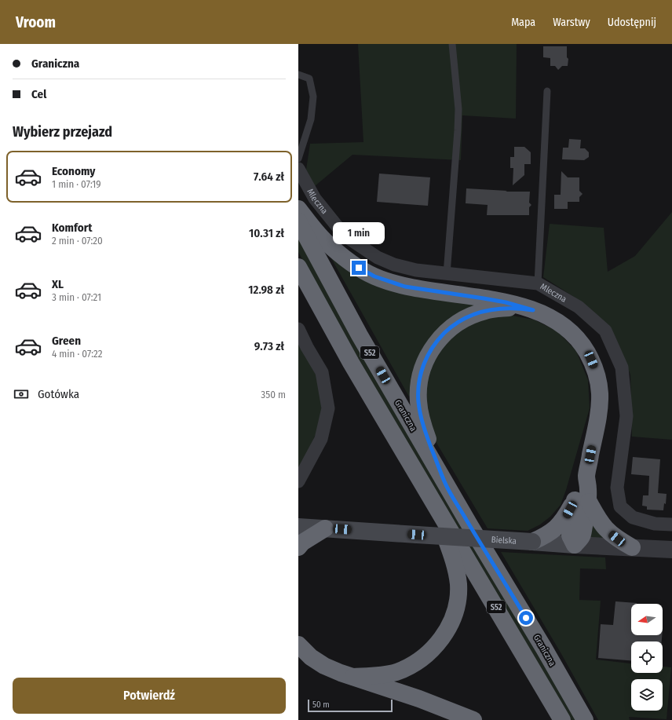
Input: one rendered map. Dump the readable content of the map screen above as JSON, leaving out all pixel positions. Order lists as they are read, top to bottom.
{
  "streets": {
    "highway": ["S52", "Graniczna"],
    "main road": ["Bielska"],
    "street": ["Mleczna"]
  },
  "scale_bar": "50 m",
  "north": "left",
  "page": {
    "header": "Vroom",
    "nav": ["Mapa", "Warstwy", "Udostępnij"],
    "banner": ["Graniczna", "Cel"],
    "heading": "Wybierz przejazd",
    "list": [
      {
        "name": "Economy",
        "note": "1 min · 07:19",
        "value": "7.64 zł"
      },
      {
        "name": "Komfort",
        "note": "2 min · 07:20",
        "value": "10.31 zł"
      },
      {
        "name": "XL",
        "note": "3 min · 07:21",
        "value": "12.98 zł"
      },
      {
        "name": "Green",
        "note": "4 min · 07:22",
        "value": "9.73 zł"
      }
    ],
    "bubble": "1 min",
    "pay": ["Gotówka", "350 m"],
    "buttons": "Potwierdź",
    "scale": "50 m"
  }
}
